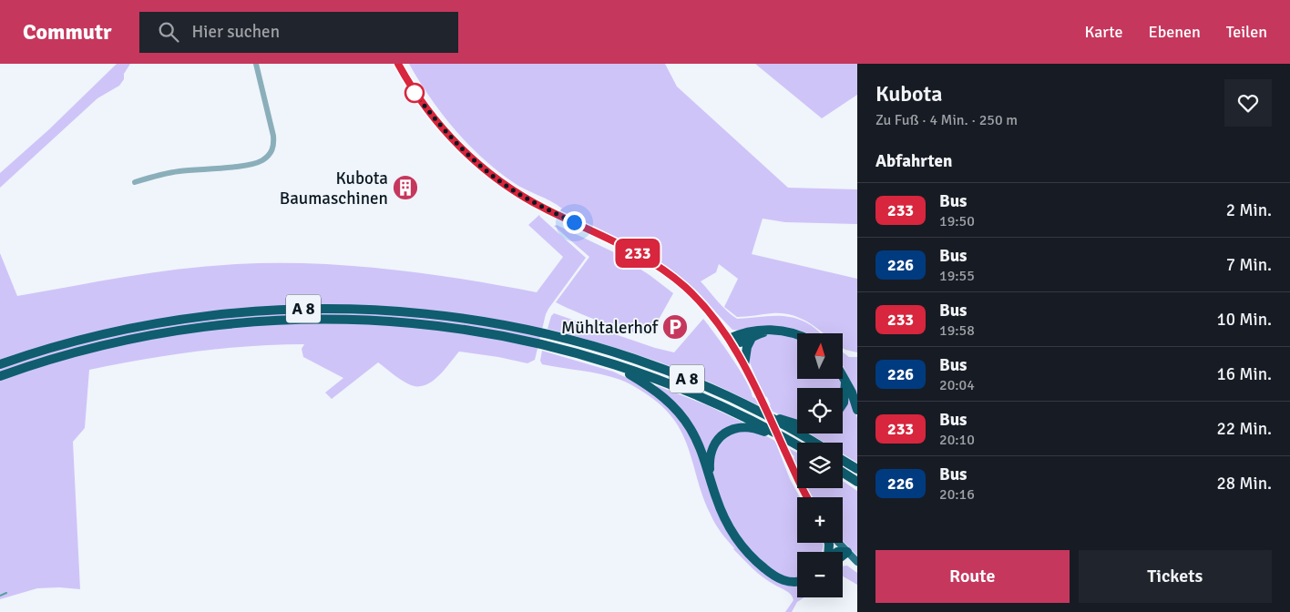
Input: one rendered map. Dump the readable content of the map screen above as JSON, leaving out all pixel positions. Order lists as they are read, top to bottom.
{
  "streets": {
    "highway": ["A 8"]
  },
  "places": {
    "building": ["Kubota Baumaschinen"],
    "parking": ["Mühltalerhof"]
  },
  "lines": ["bus line 233"],
  "north": "top",
  "page": {
    "header": "Commutr",
    "search": "Hier suchen",
    "nav": ["Karte", "Ebenen", "Teilen"],
    "on_map": "233",
    "heading": [
      ["Kubota", "Zu Fuß · 4 Min. · 250 m"],
      "Abfahrten"
    ],
    "list": [
      {
        "mark": "233",
        "name": "Bus",
        "note": "19:50",
        "value": "2 Min."
      },
      {
        "mark": "226",
        "name": "Bus",
        "note": "19:55",
        "value": "7 Min."
      },
      {
        "mark": "233",
        "name": "Bus",
        "note": "19:58",
        "value": "10 Min."
      },
      {
        "mark": "226",
        "name": "Bus",
        "note": "20:04",
        "value": "16 Min."
      },
      {
        "mark": "233",
        "name": "Bus",
        "note": "20:10",
        "value": "22 Min."
      },
      {
        "mark": "226",
        "name": "Bus",
        "note": "20:16",
        "value": "28 Min."
      }
    ],
    "map_buttons": ["+", "−"],
    "buttons": ["Route", "Tickets"]
  }
}
